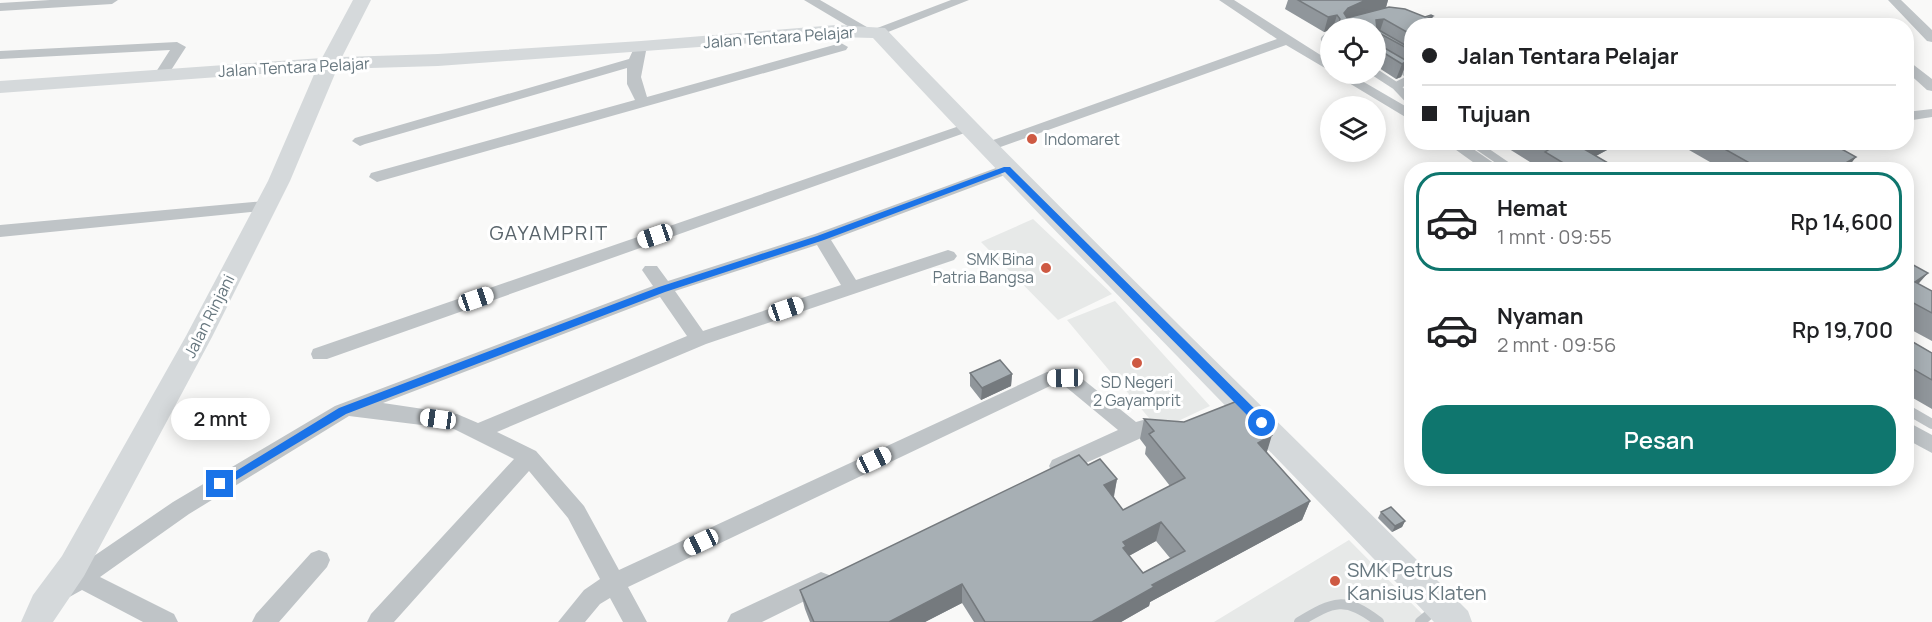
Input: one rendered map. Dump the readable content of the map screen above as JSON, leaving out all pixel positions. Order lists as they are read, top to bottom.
{
  "streets": {
    "main road": ["Jalan Tentara Pelajar", "Jalan Rinjani"]
  },
  "crossings": [
    ["Jalan Tentara Pelajar", "Jalan Rinjani"]
  ],
  "districts": ["GAYAMPRIT"],
  "places": [
    "Indomaret",
    "SMK Bina Patria Bangsa",
    "SD Negeri 2 Gayamprit",
    "SMK Petrus Kanisius Klaten"
  ],
  "page": {
    "banner": ["Jalan Tentara Pelajar", "Tujuan"],
    "list": [
      {
        "name": "Hemat",
        "note": "1 mnt · 09:55",
        "value": "Rp 14,600"
      },
      {
        "name": "Nyaman",
        "note": "2 mnt · 09:56",
        "value": "Rp 19,700"
      }
    ],
    "buttons": "Pesan",
    "bubble": "2 mnt"
  }
}
